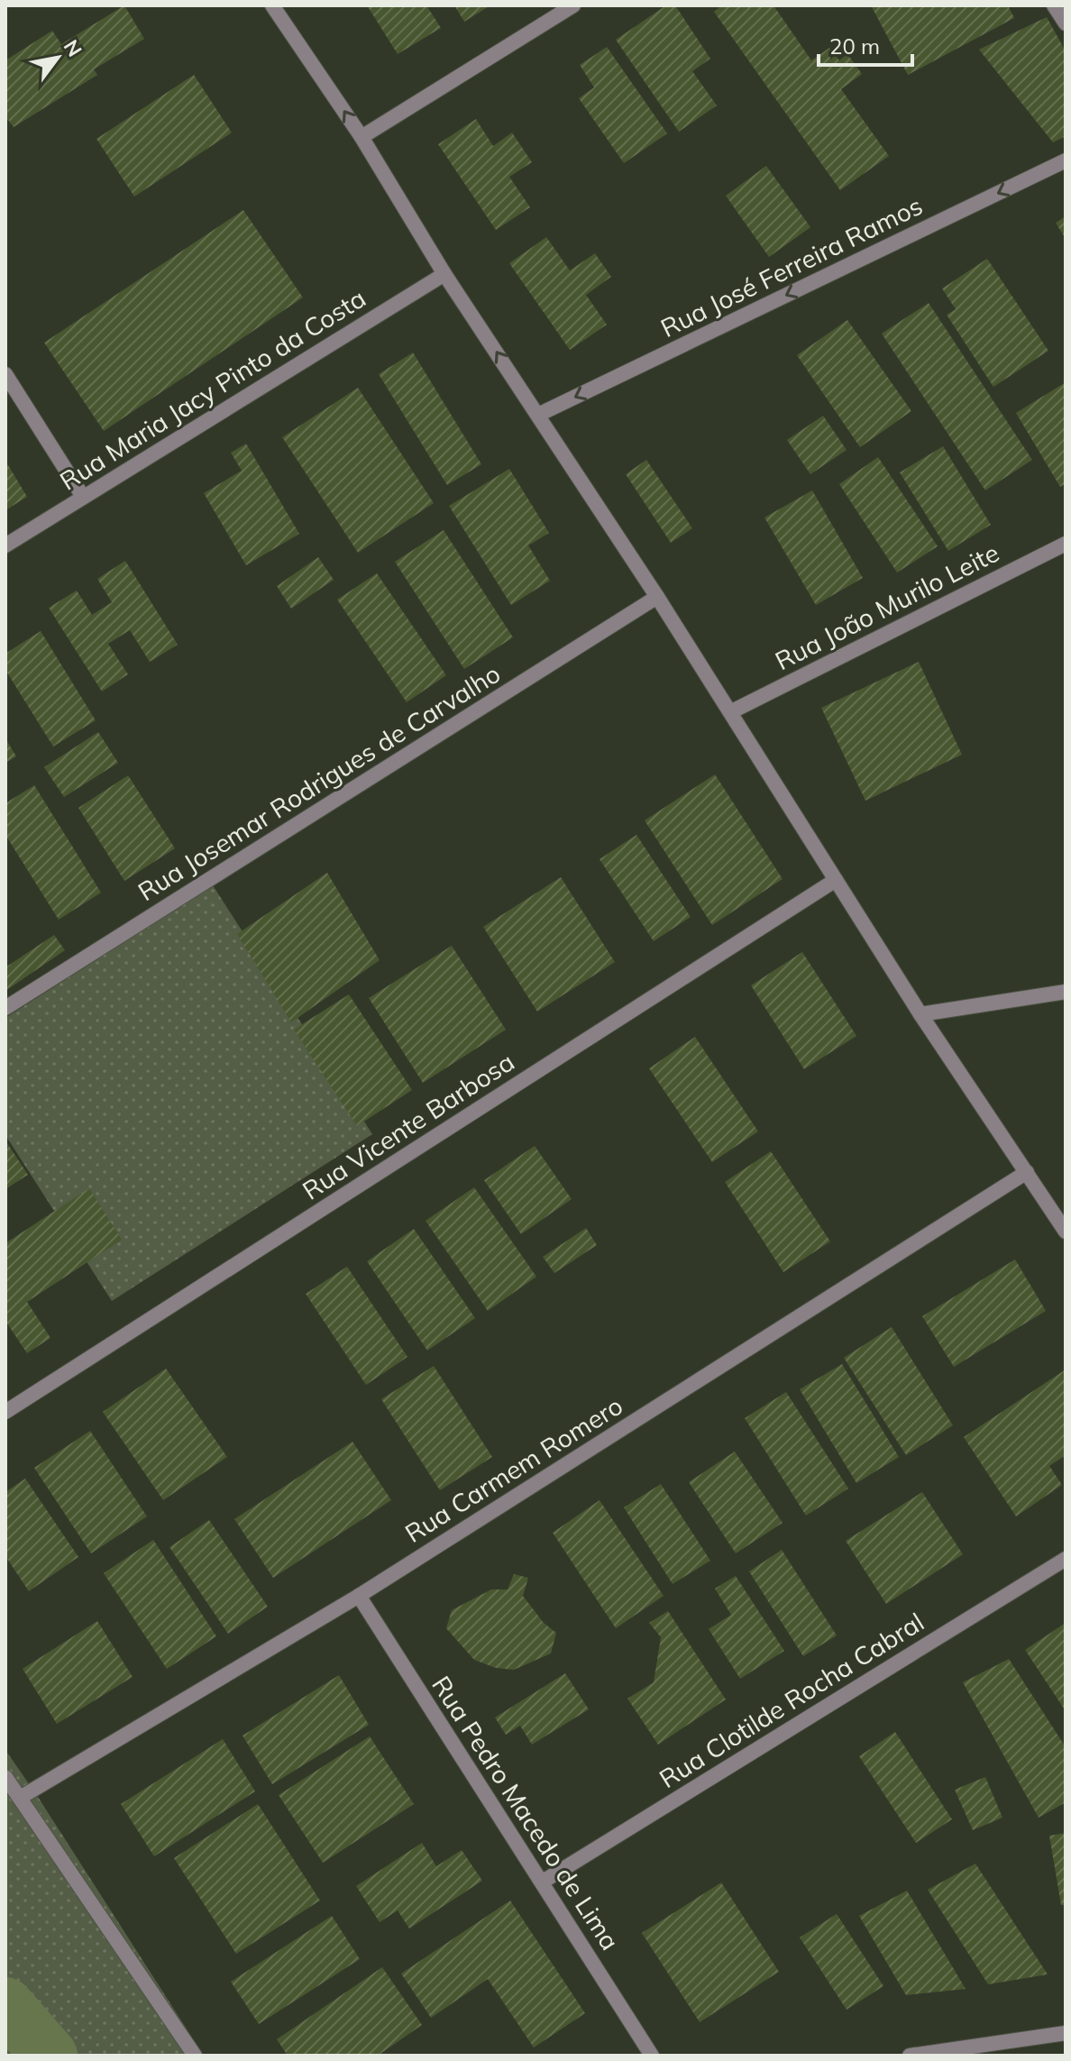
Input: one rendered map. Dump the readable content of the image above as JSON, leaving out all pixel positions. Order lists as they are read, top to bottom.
{
  "streets": {
    "street": [
      "Rua José Ferreira Ramos",
      "Rua Maria Jacy Pinto da Costa",
      "Rua João Murilo Leite",
      "Rua Josemar Rodrigues de Carvalho",
      "Rua Vicente Barbosa",
      "Rua Carmem Romero",
      "Rua Clotilde Rocha Cabral",
      "Rua Pedro Macedo de Lima"
    ]
  },
  "crossings": [
    ["Rua Carmem Romero", "Rua Pedro Macedo de Lima"],
    ["Rua Clotilde Rocha Cabral", "Rua Pedro Macedo de Lima"]
  ],
  "one_way": ["Rua José Ferreira Ramos"],
  "scale_bar": "20 m",
  "north": "top right"
}
